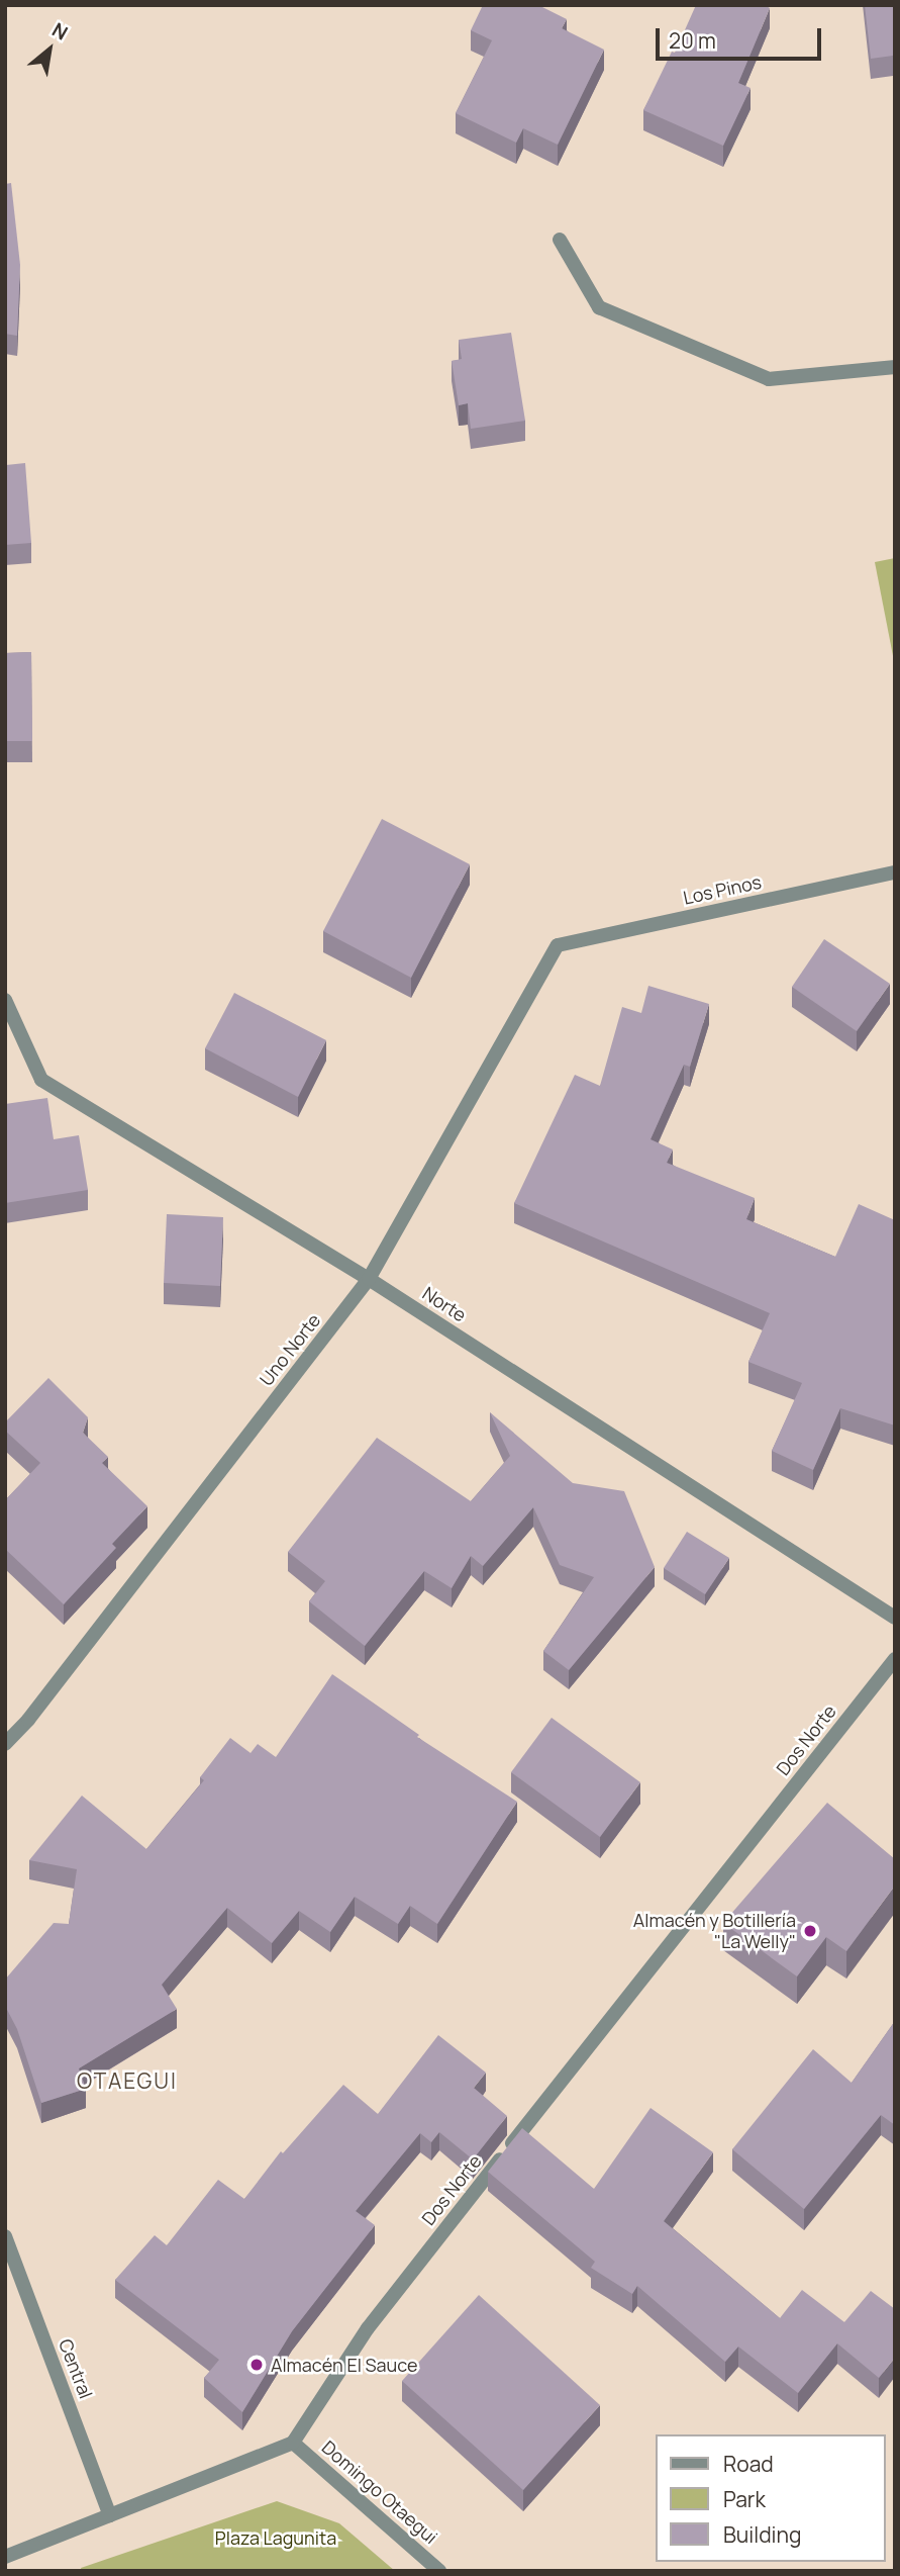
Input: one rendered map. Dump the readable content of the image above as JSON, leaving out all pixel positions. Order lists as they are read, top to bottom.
{
  "streets": {
    "street": [
      "Los Pinos",
      "Norte",
      "Uno Norte",
      "Dos Norte",
      "Central",
      "Domingo Otaegui"
    ]
  },
  "crossings": [
    ["Los Pinos", "Uno Norte"],
    ["Norte", "Uno Norte"],
    ["Dos Norte", "Domingo Otaegui"]
  ],
  "districts": ["OTAEGUI"],
  "parks": ["Plaza Lagunita"],
  "places": ["Almacén y Botillería \"La Welly\"", "Almacén El Sauce"],
  "legend": ["Road", "Park", "Building"],
  "scale_bar": "20 m",
  "north": "top right"
}
